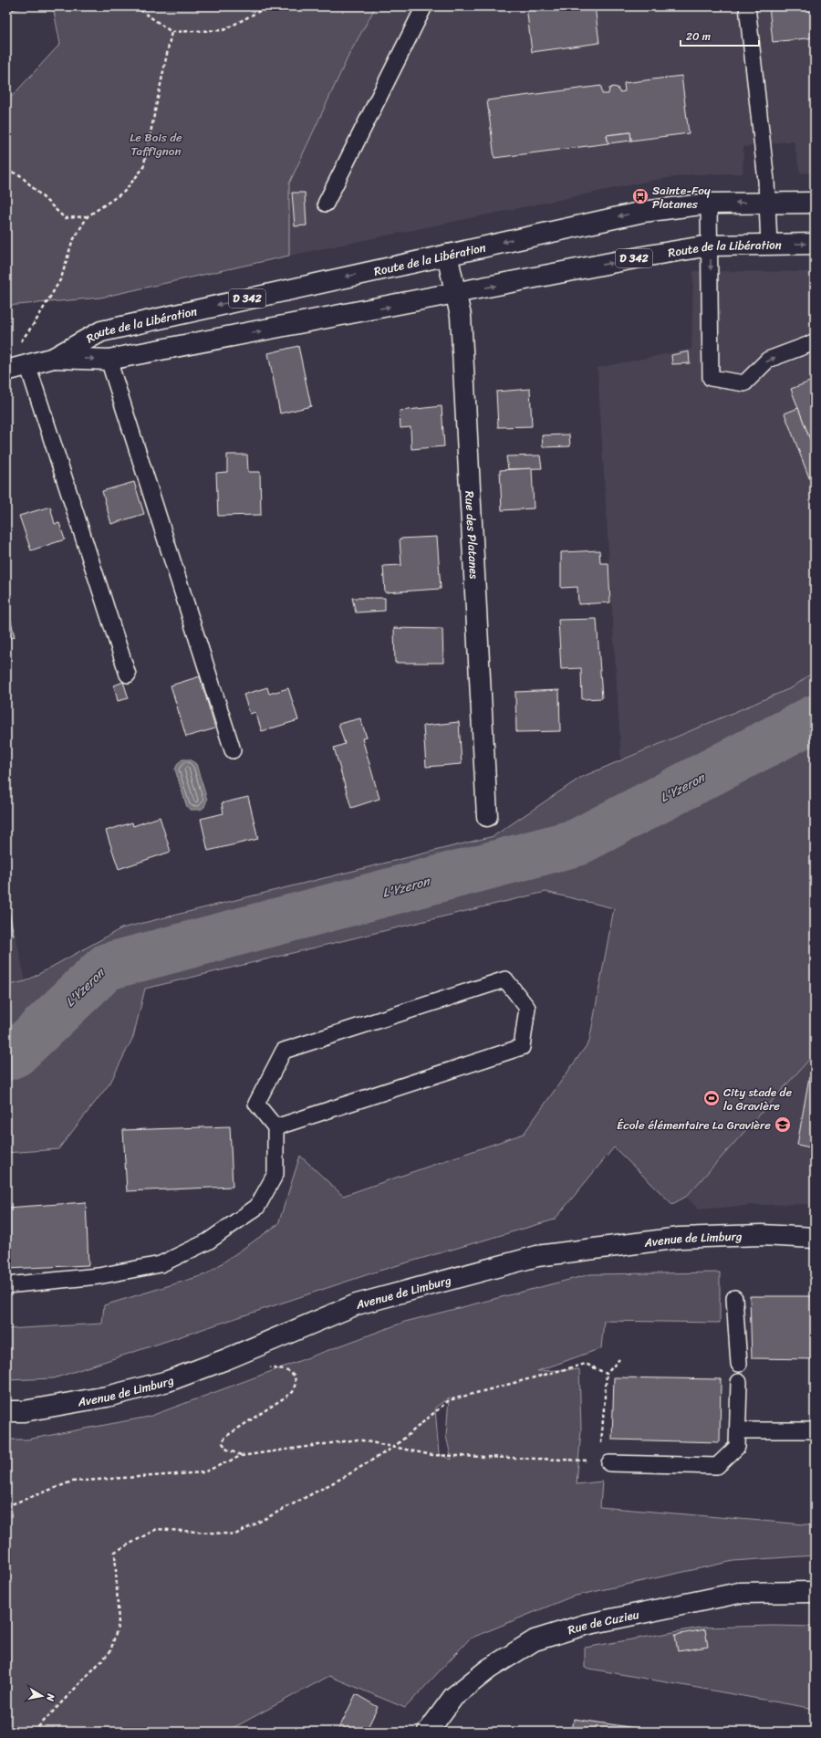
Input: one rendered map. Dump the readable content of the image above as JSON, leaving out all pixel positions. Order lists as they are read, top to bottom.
{
  "streets": {
    "street": [
      "Route de la Libération",
      "D 342",
      "Rue des Platanes",
      "Avenue de Limburg",
      "Rue de Cuzieu"
    ]
  },
  "crossings": [
    ["Route de la Libération", "Rue des Platanes"]
  ],
  "water": ["L'Yzeron"],
  "parks": ["Le Bois de Taffignon"],
  "places": {
    "bus stop": ["Sainte-Foy Platanes"],
    "sports": ["City stade de la Gravière"],
    "school or university": ["École élémentaire La Gravière"]
  },
  "scale_bar": "20 m",
  "north": "right"
}
